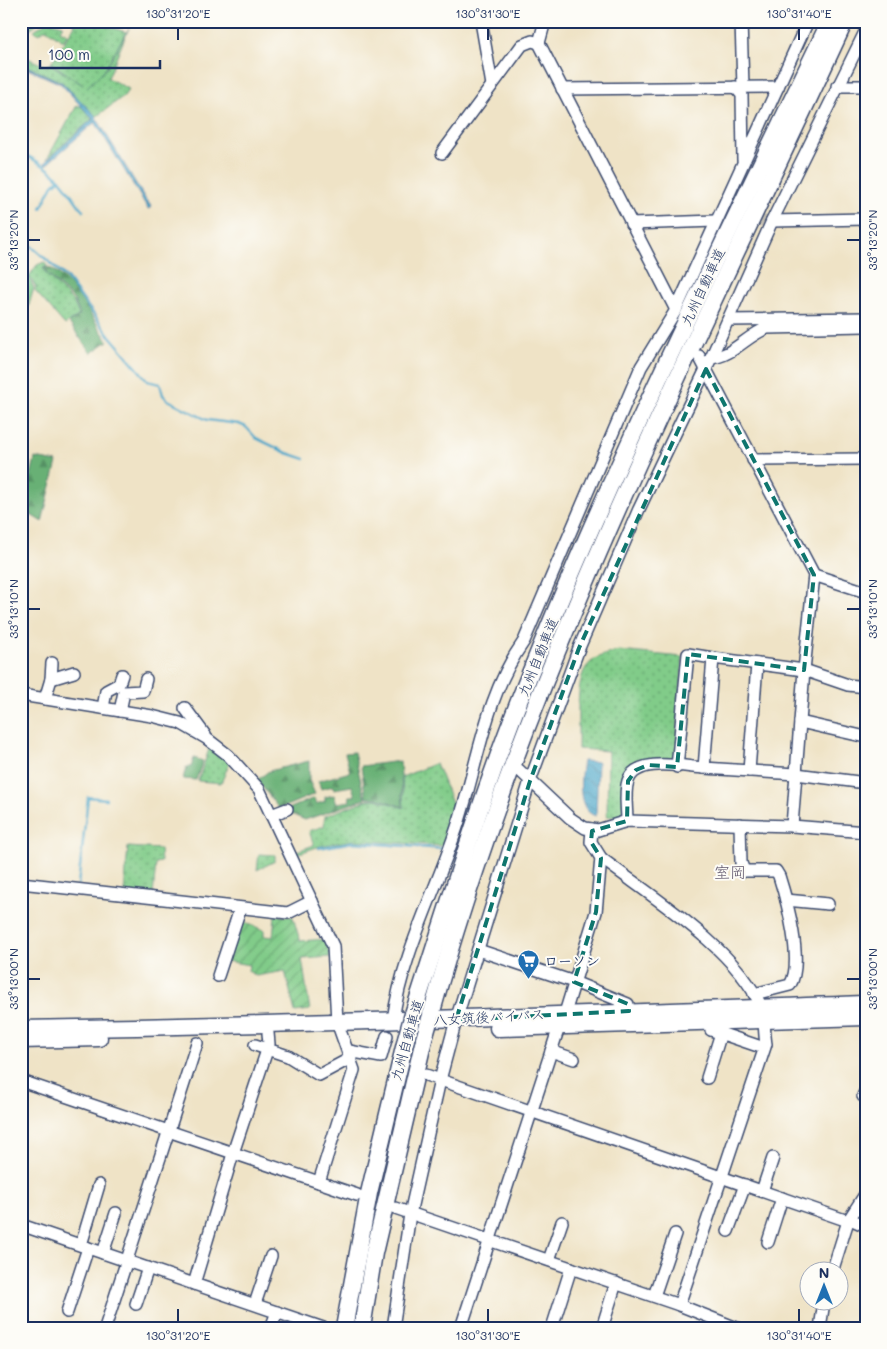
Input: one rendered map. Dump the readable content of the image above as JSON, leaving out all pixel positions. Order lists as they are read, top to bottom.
{
  "streets": {
    "highway": ["九州自動車道", "八女筑後バイパス"]
  },
  "districts": ["室岡"],
  "places": {
    "supermarket": ["ローソン"]
  },
  "scale_bar": "100 m",
  "north": "top",
  "coordinates": [
    "130°31'20\"E",
    "130°31'30\"E",
    "130°31'40\"E",
    "33°13'20\"N",
    "33°13'10\"N",
    "33°13'00\"N"
  ]
}
